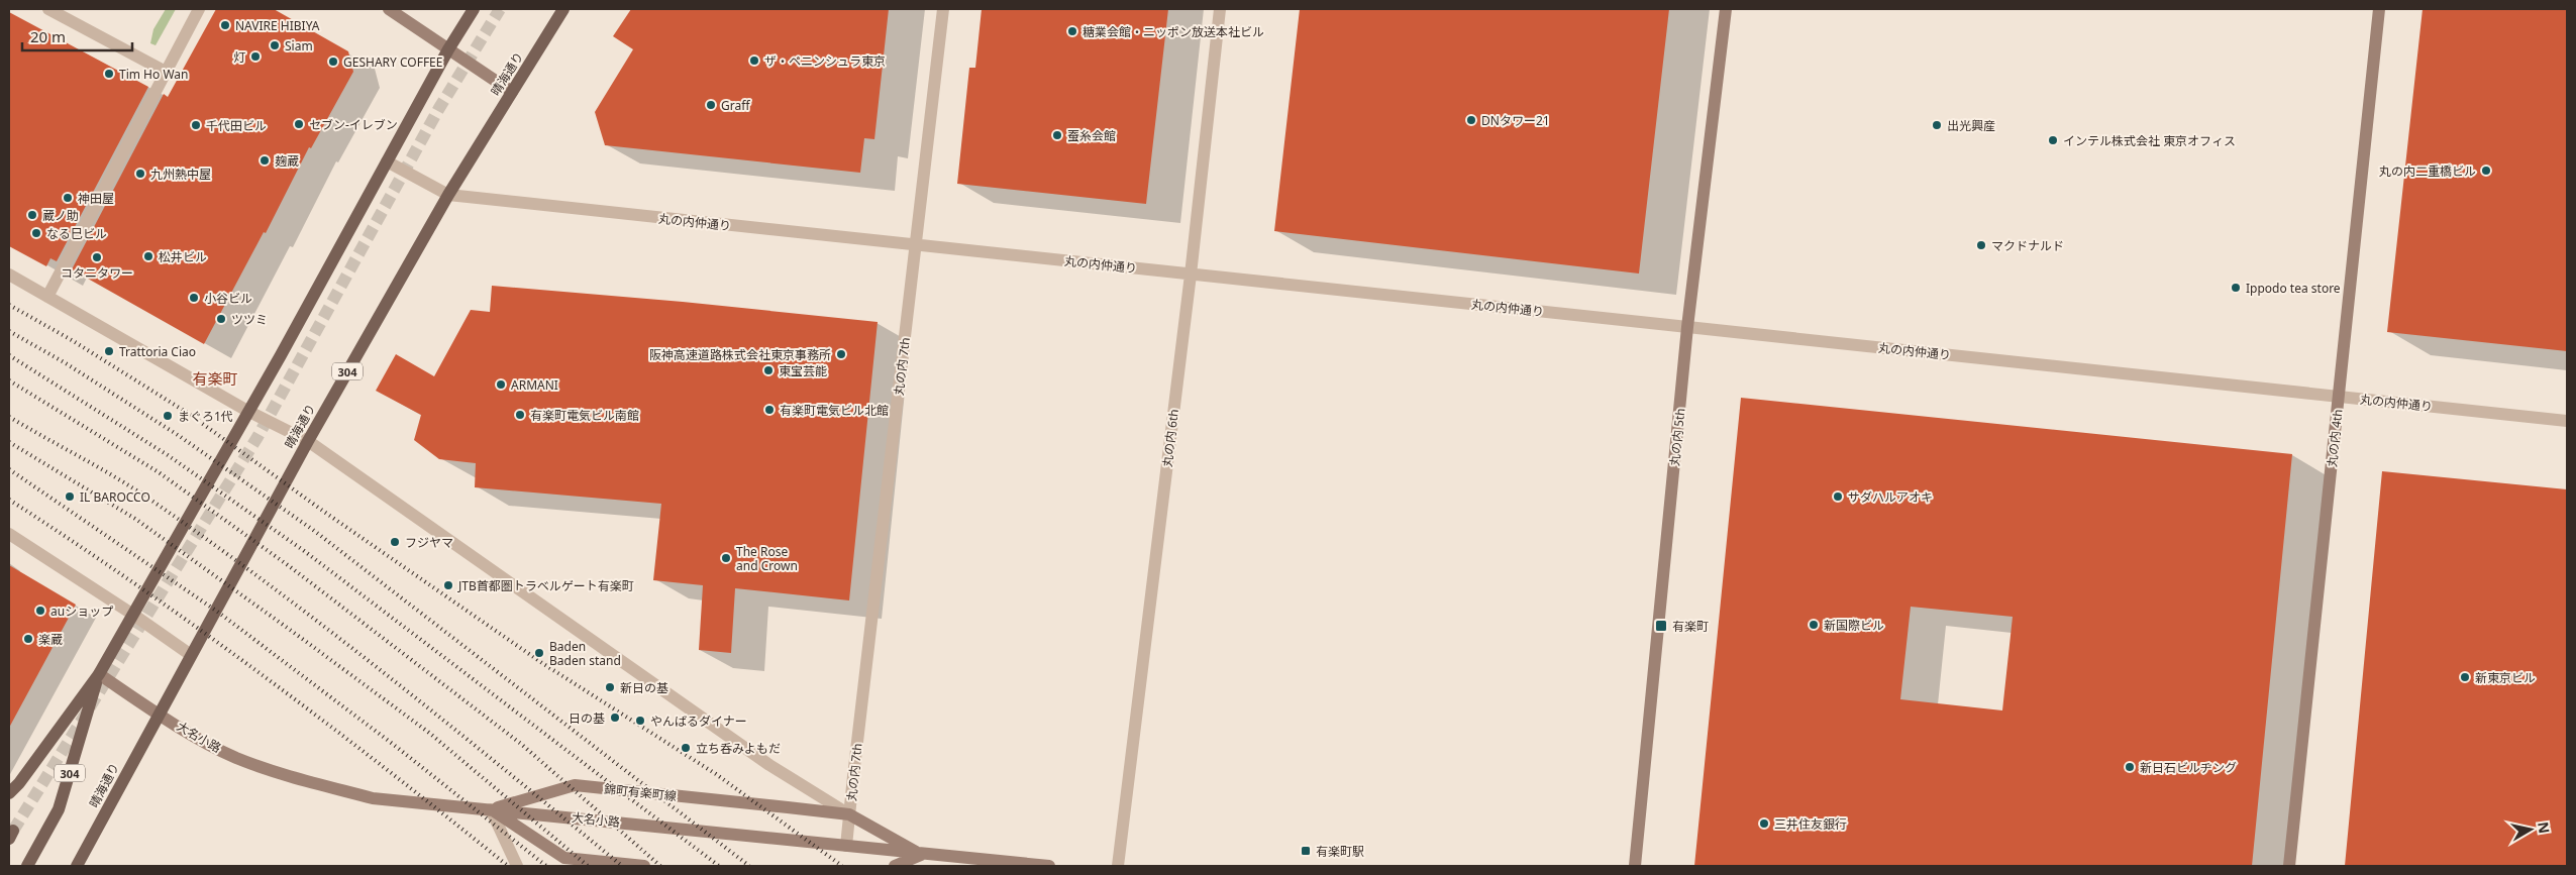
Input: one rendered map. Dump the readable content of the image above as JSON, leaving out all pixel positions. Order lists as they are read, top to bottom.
{
  "streets": {
    "main road": ["晴海通り", "304"],
    "street": [
      "丸の内仲通り",
      "丸の内 7th",
      "丸の内 5th",
      "丸の内 6th",
      "丸の内 4th",
      "大名小路",
      "錦町有楽町線"
    ]
  },
  "crossings": [
    ["晴海通り", "丸の内仲通り"],
    ["晴海通り", "大名小路"],
    ["丸の内仲通り", "丸の内 7th"],
    ["丸の内仲通り", "丸の内 5th"],
    ["丸の内仲通り", "丸の内 6th"],
    ["丸の内仲通り", "丸の内 4th"],
    ["丸の内 7th", "大名小路"],
    ["丸の内 7th", "錦町有楽町線"],
    ["大名小路", "錦町有楽町線"]
  ],
  "districts": ["有楽町"],
  "places": {
    "other": [
      "NAVIRE HIBIYA",
      "糖業会館・ニッポン放送本社ビル",
      "Siam",
      "灯",
      "ザ・ペニンシュラ東京",
      "GESHARY COFFEE",
      "Tim Ho Wan",
      "Graff",
      "DNタワー21",
      "セブン-イレブン",
      "千代田ビル",
      "出光興産",
      "蚕糸会館",
      "インテル株式会社 東京オフィス",
      "麹蔵",
      "丸の内二重橋ビル",
      "九州熱中屋",
      "神田屋",
      "蔵ノ助",
      "なる巳ビル",
      "マクドナルド",
      "松井ビル",
      "コタニタワー",
      "Ippodo tea store",
      "小谷ビル",
      "ツツミ",
      "Trattoria Ciao",
      "阪神高速道路株式会社東京事務所",
      "東宝芸能",
      "ARMANI",
      "有楽町電気ビル北館",
      "有楽町電気ビル南館",
      "まぐろ1代",
      "IL BAROCCO",
      "サダハルアオキ",
      "フジヤマ",
      "The Rose and Crown",
      "JTB首都圏トラベルゲート有楽町",
      "auショップ",
      "新国際ビル",
      "楽蔵",
      "Baden Baden stand",
      "新東京ビル",
      "新日の基",
      "日の基",
      "やんばるダイナー",
      "立ち呑みよもだ",
      "新日石ビルヂング",
      "三井住友銀行"
    ],
    "transit": ["有楽町", "有楽町駅"]
  },
  "scale_bar": "20 m",
  "north": "right"
}
